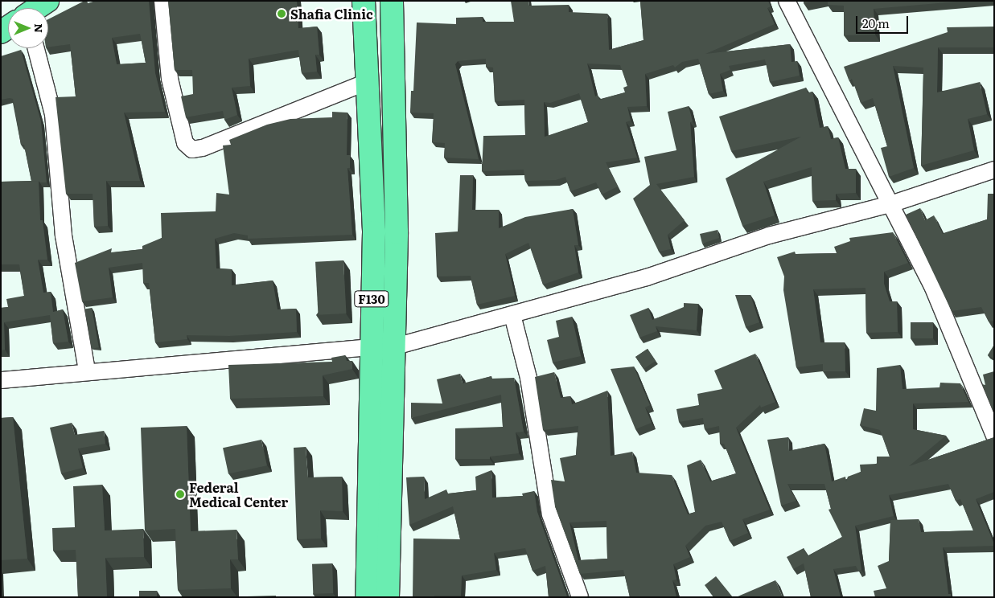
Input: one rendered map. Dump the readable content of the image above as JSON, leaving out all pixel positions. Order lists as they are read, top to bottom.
{
  "streets": {
    "main road": ["F130"]
  },
  "places": ["Shafia Clinic", "Federal Medical Center"],
  "scale_bar": "20 m",
  "north": "right"
}
